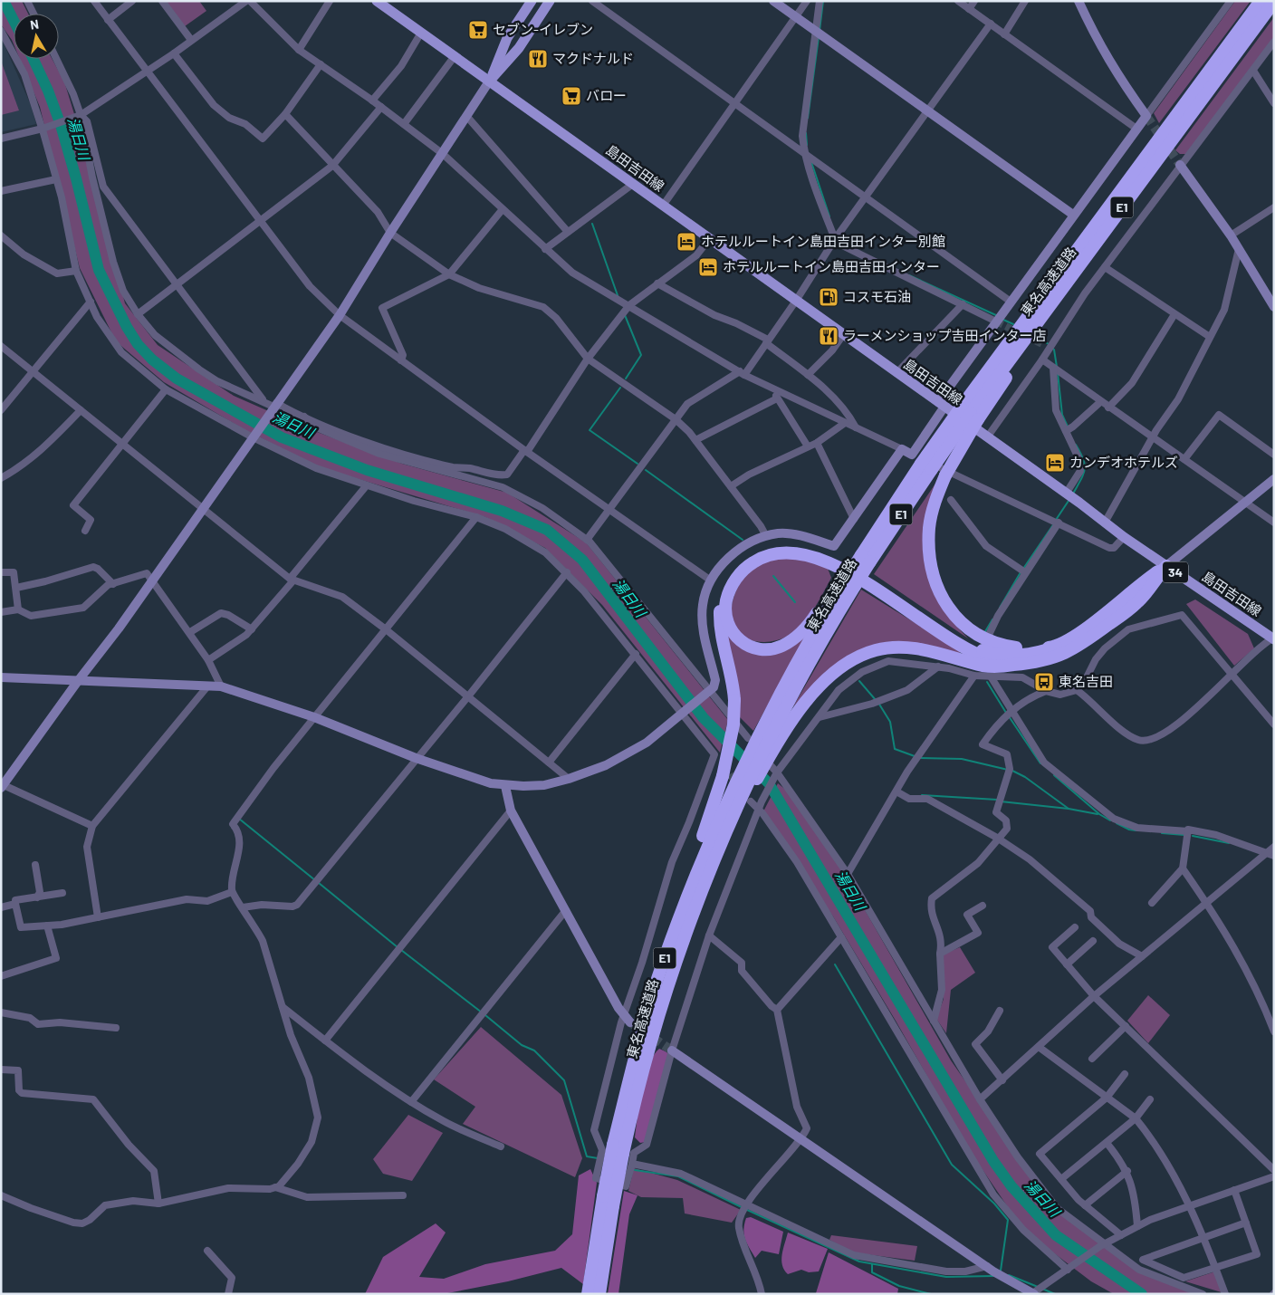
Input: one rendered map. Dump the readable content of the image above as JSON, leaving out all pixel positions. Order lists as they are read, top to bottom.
{
  "streets": {
    "highway": ["E1", "東名高速道路"],
    "main road": ["島田吉田線", "34"]
  },
  "water": ["湯日川"],
  "places": {
    "supermarket": ["セブン-イレブン", "バロー"],
    "restaurant": ["マクドナルド", "ラーメンショップ吉田インター店"],
    "hotel": ["ホテルルートイン島田吉田インター別館", "ホテルルートイン島田吉田インター", "カンデオホテルズ"],
    "fuel station": ["コスモ石油"],
    "bus stop": ["東名吉田"]
  },
  "north": "top"
}
